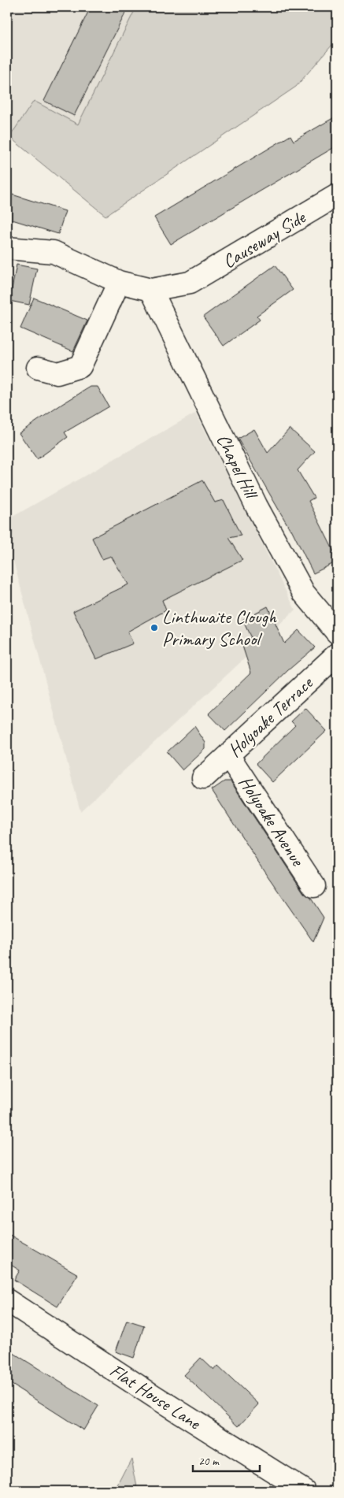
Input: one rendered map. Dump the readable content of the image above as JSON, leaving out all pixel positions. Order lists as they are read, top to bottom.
{
  "streets": {
    "street": [
      "Causeway Side",
      "Chapel Hill",
      "Holyoake Terrace",
      "Holyoake Avenue",
      "Flat House Lane"
    ]
  },
  "crossings": [
    ["Causeway Side", "Chapel Hill"],
    ["Holyoake Terrace", "Holyoake Avenue"]
  ],
  "places": ["Linthwaite Clough Primary School"],
  "scale_bar": "20 m"
}
